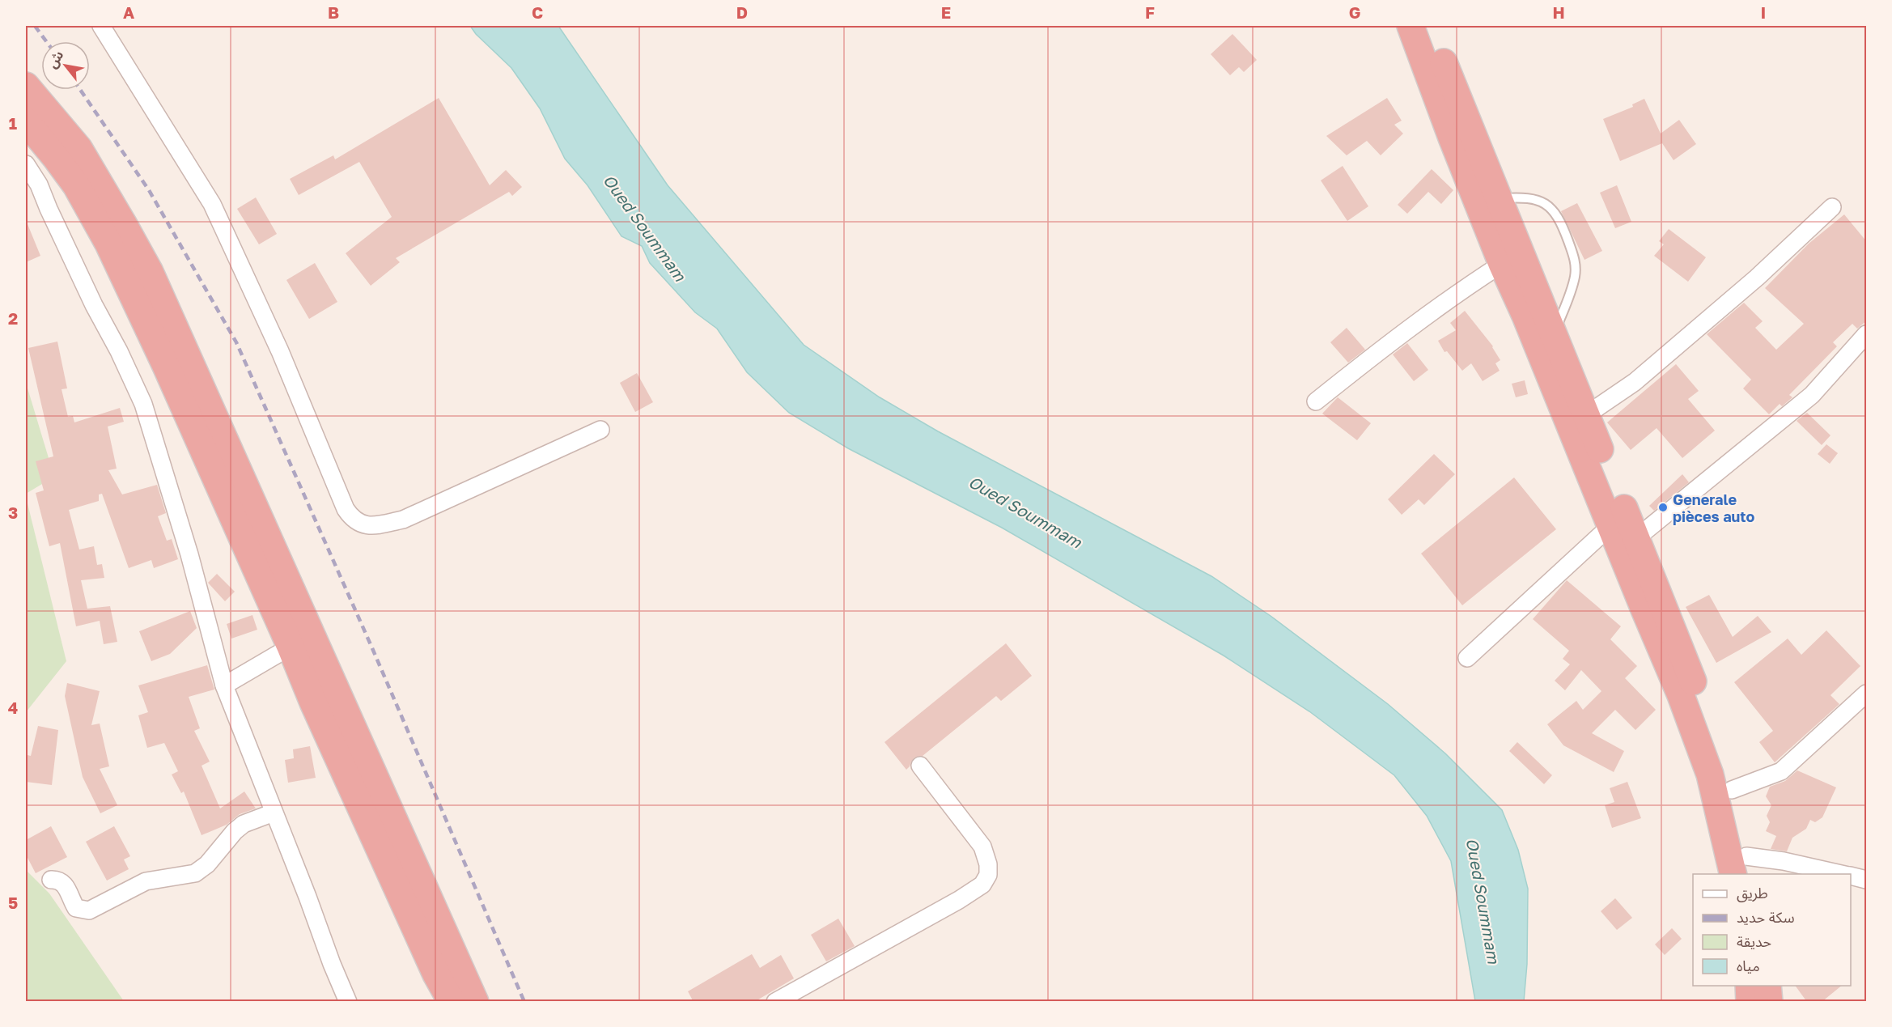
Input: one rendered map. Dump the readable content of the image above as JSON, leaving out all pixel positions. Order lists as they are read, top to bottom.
{
  "water": ["Oued Soummam"],
  "places": ["Generale pièces auto"],
  "legend": [
    "طريق",
    "سكة حديد",
    "حديقة",
    "مياه"
  ],
  "north": "top left",
  "grid": {
    "columns": [
      "A",
      "B",
      "C",
      "D",
      "E",
      "F",
      "G",
      "H",
      "I"
    ],
    "rows": [
      "1",
      "2",
      "3",
      "4",
      "5"
    ]
  }
}
